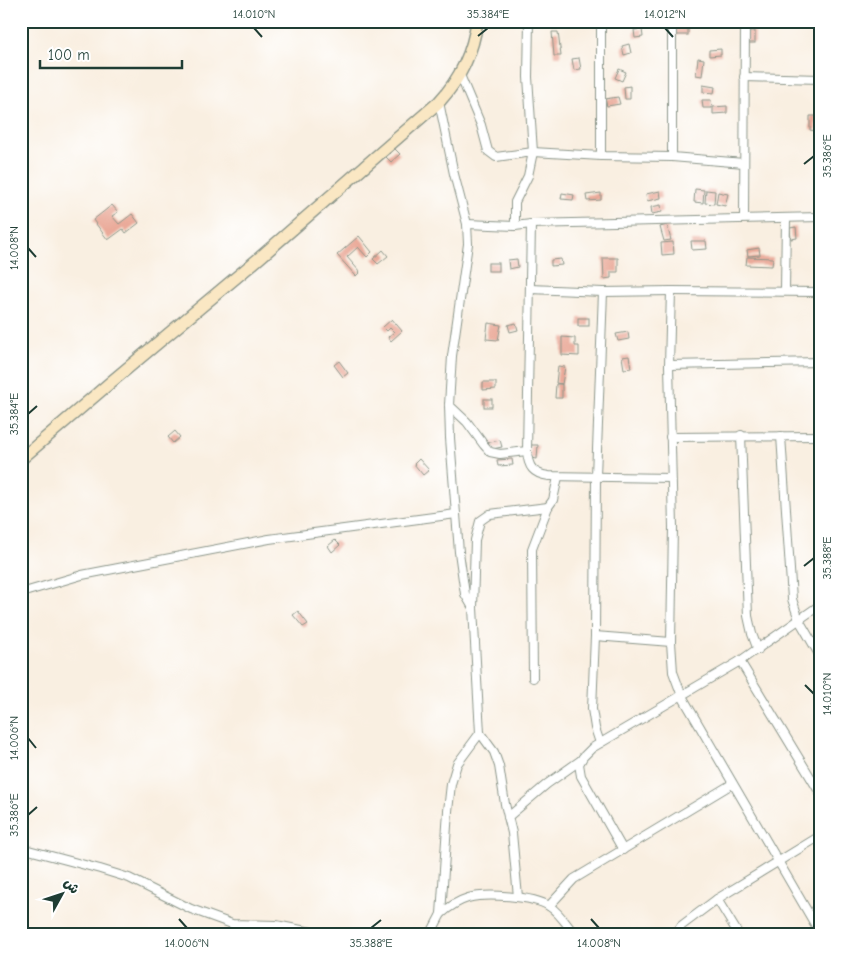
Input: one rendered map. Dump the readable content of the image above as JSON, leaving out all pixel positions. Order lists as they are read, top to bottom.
{
  "scale_bar": "100 m",
  "north": "top right",
  "coordinates": [
    "14.010°N",
    "35.384°E",
    "14.012°N",
    "35.386°E",
    "14.008°N",
    "35.388°E",
    "14.006°N"
  ]
}
